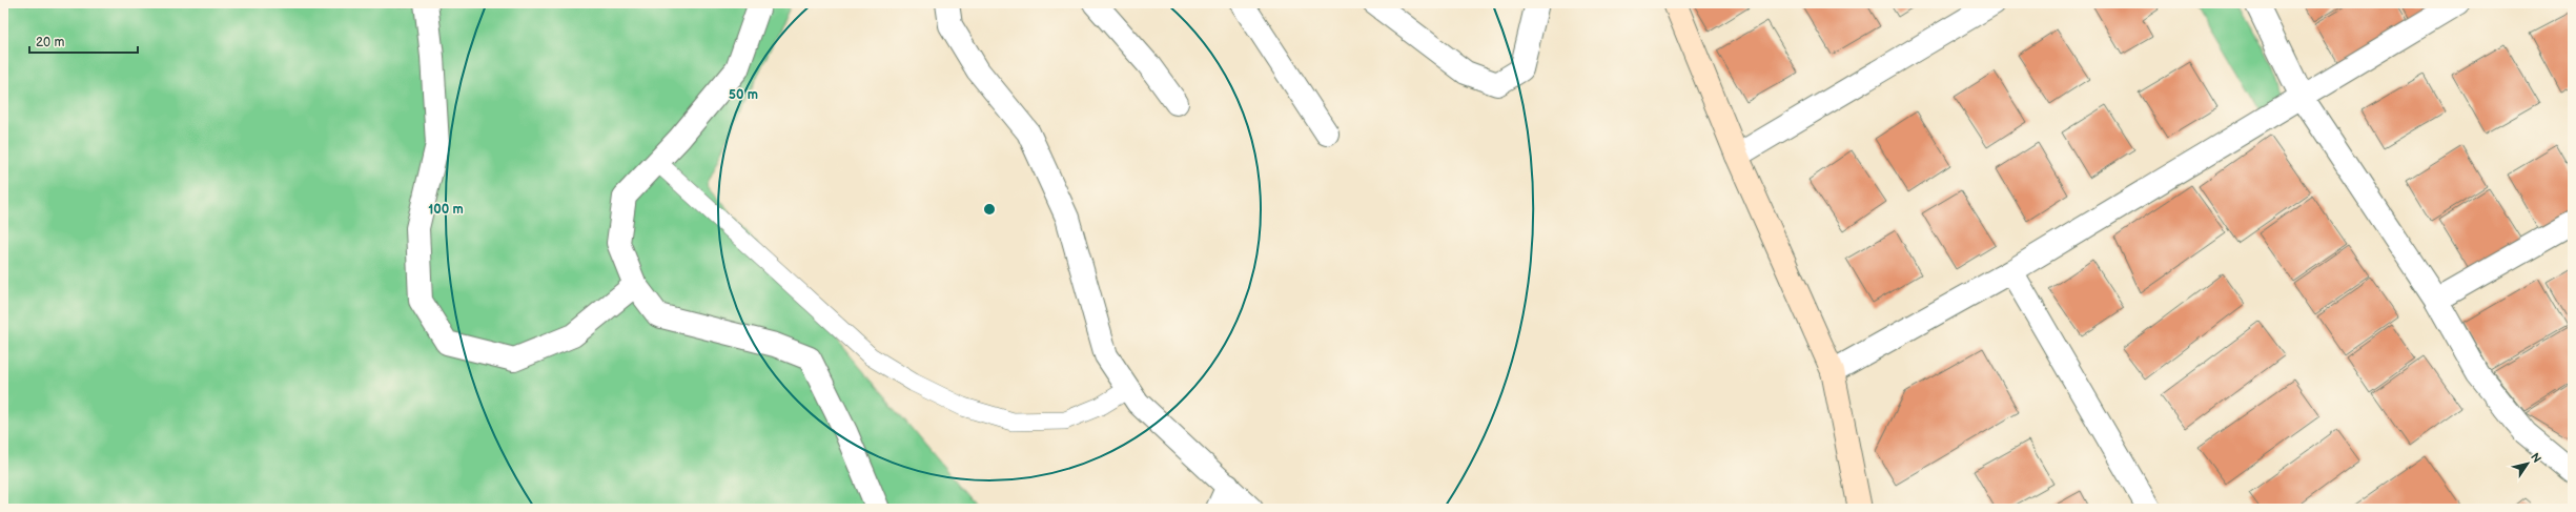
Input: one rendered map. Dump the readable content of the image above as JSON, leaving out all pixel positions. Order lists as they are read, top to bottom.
{
  "scale_bar": "20 m",
  "north": "top right",
  "rings": ["50 m", "100 m"]
}
